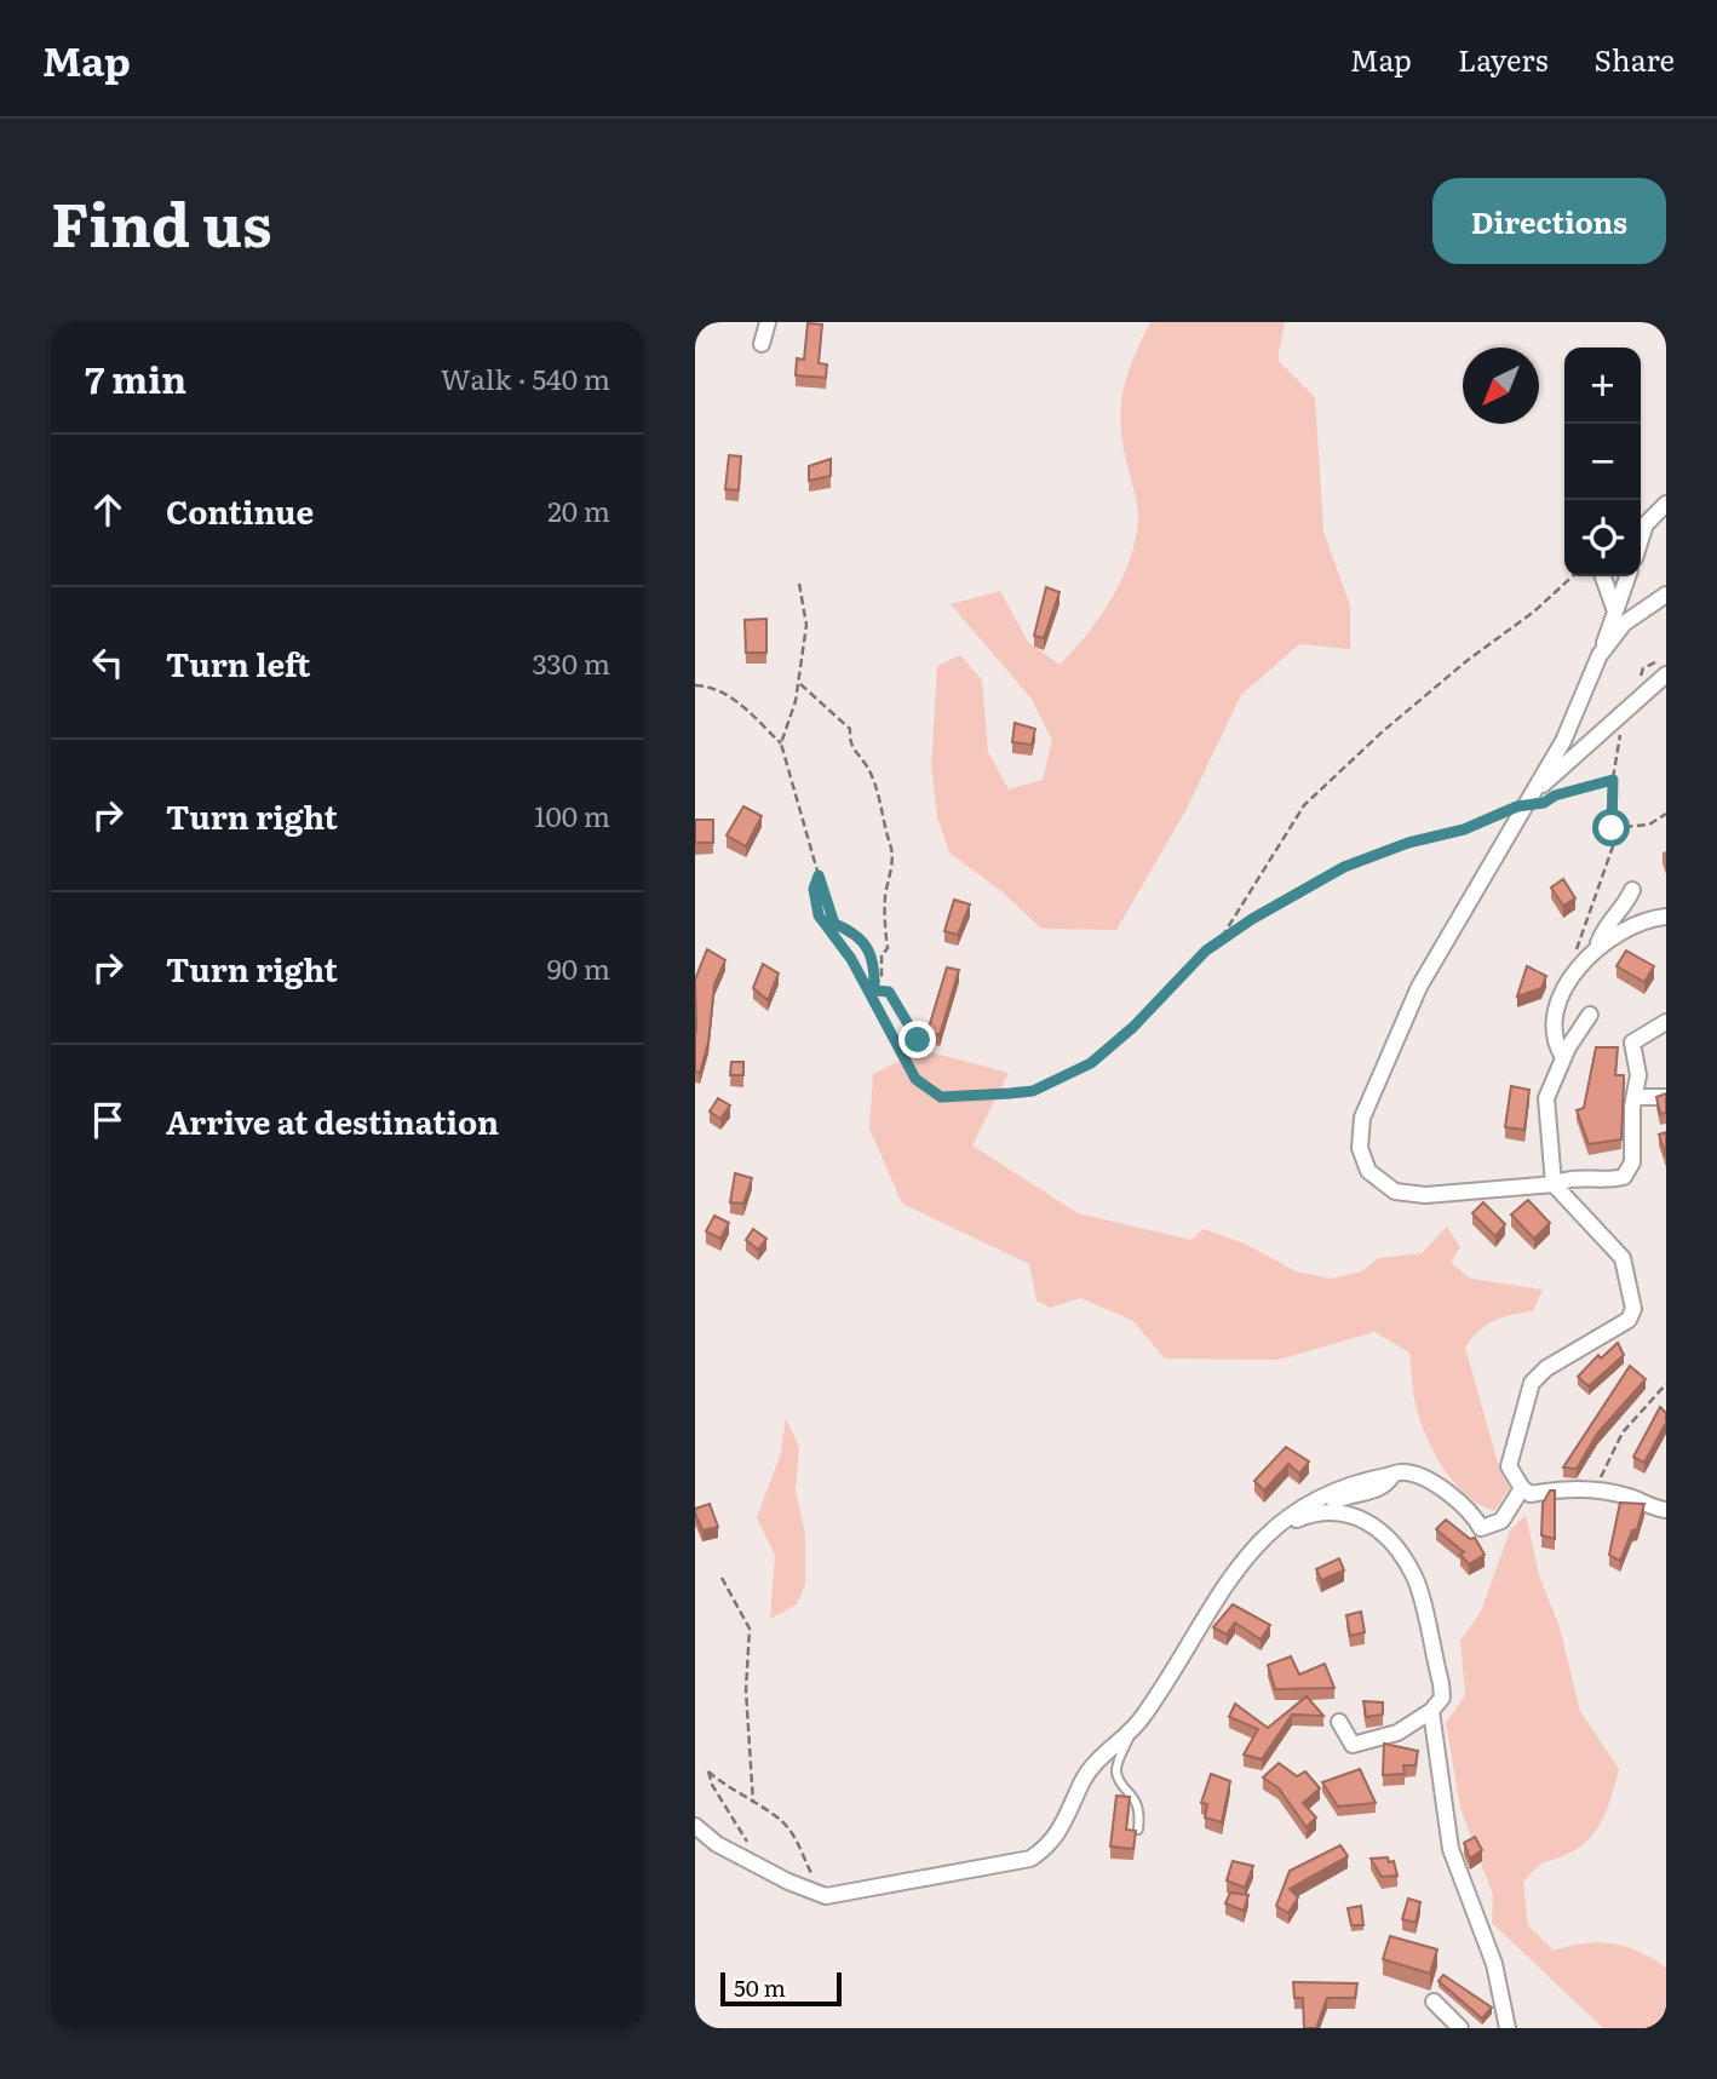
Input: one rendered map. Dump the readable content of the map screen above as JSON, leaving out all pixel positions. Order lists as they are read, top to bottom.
{
  "scale_bar": "50 m",
  "north": "bottom left",
  "page": {
    "header": "Map",
    "nav": ["Map", "Layers", "Share"],
    "title": "Find us",
    "buttons": "Directions",
    "heading": ["7 min", "Walk · 540 m"],
    "map_buttons": ["+", "−"],
    "list": [
      ["Continue", "20 m"],
      ["Turn left", "330 m"],
      ["Turn right", "100 m"],
      ["Turn right", "90 m"],
      "Arrive at destination"
    ],
    "scale": "50 m"
  }
}
